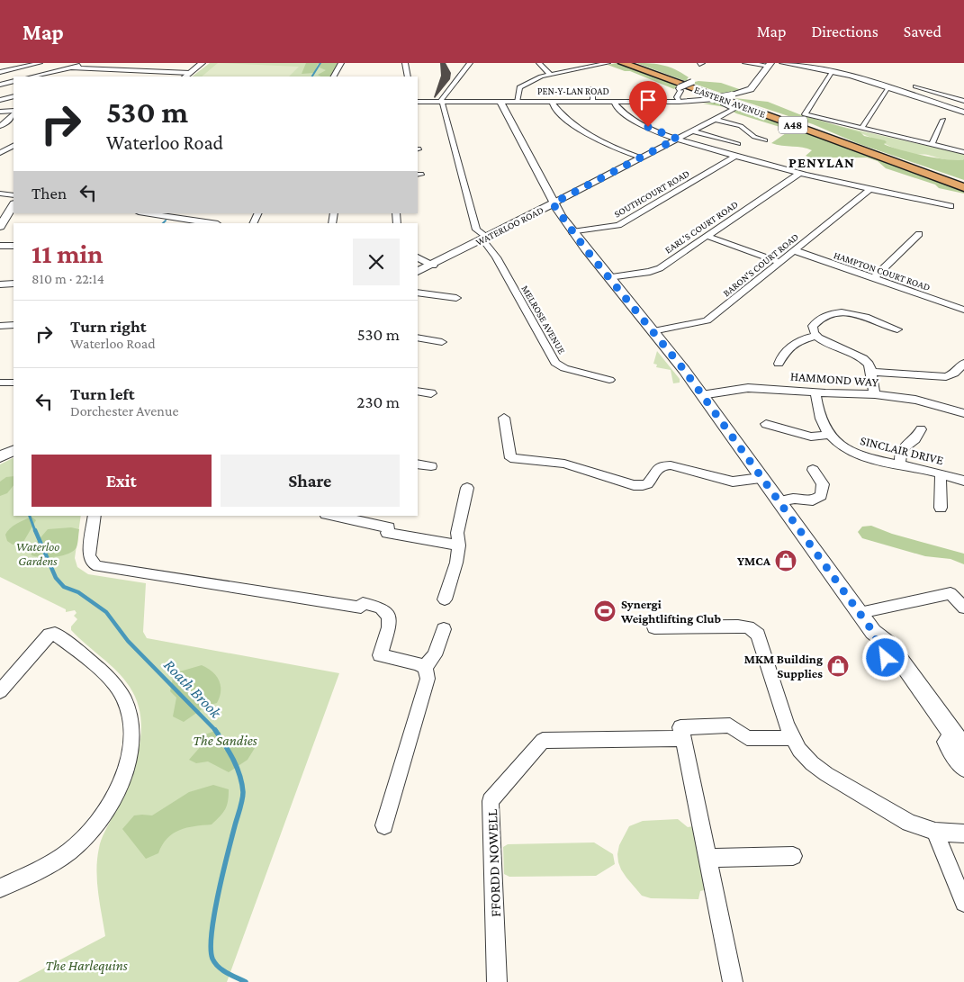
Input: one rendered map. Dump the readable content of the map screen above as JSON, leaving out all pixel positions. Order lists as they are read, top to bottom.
{
  "streets": {
    "highway": ["EASTERN AVENUE", "A48"],
    "street": [
      "PEN-Y-LAN ROAD",
      "SOUTHCOURT ROAD",
      "WATERLOO ROAD",
      "EARL'S COURT ROAD",
      "BARON'S COURT ROAD",
      "HAMPTON COURT ROAD",
      "MELROSE AVENUE",
      "HAMMOND WAY",
      "SINCLAIR DRIVE",
      "FFORDD NOWELL"
    ]
  },
  "crossings": [
    ["PEN-Y-LAN ROAD", "MELROSE AVENUE"],
    ["WATERLOO ROAD", "MELROSE AVENUE"],
    ["BARON'S COURT ROAD", "HAMPTON COURT ROAD"],
    ["HAMMOND WAY", "SINCLAIR DRIVE"]
  ],
  "districts": ["PENYLAN"],
  "water": ["Roath Brook"],
  "parks": ["Waterloo Gardens", "The Sandies", "The Harlequins"],
  "places": {
    "shop": ["YMCA", "MKM Building Supplies"],
    "sports": ["Synergi Weightlifting Club"]
  },
  "page": {
    "header": "Map",
    "nav": ["Map", "Directions", "Saved"],
    "turn": ["530 m", "Waterloo Road"],
    "then": "Then",
    "heading": ["11 min", "810 m · 22:14"],
    "list": [
      {
        "name": "Turn right",
        "note": "Waterloo Road",
        "value": "530 m"
      },
      {
        "name": "Turn left",
        "note": "Dorchester Avenue",
        "value": "230 m"
      }
    ],
    "buttons": ["Exit", "Share"]
  }
}
